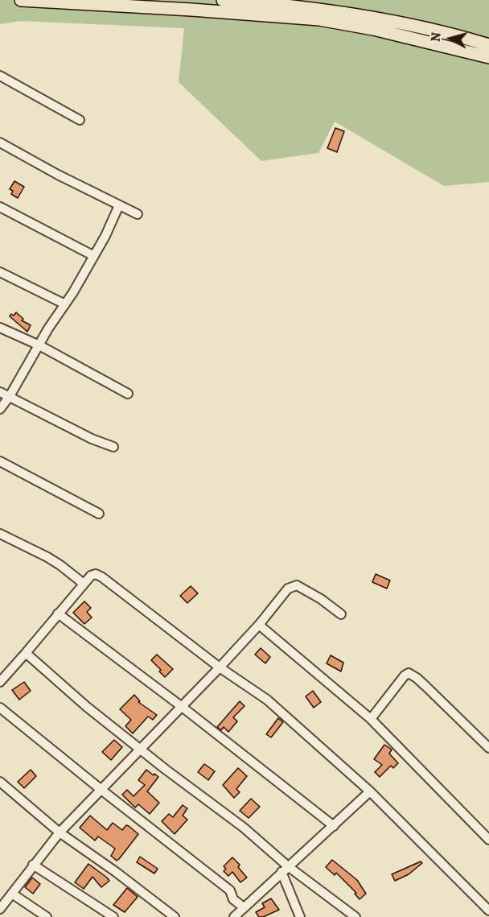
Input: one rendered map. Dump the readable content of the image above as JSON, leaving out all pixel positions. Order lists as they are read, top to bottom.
{
  "north": "left"
}
